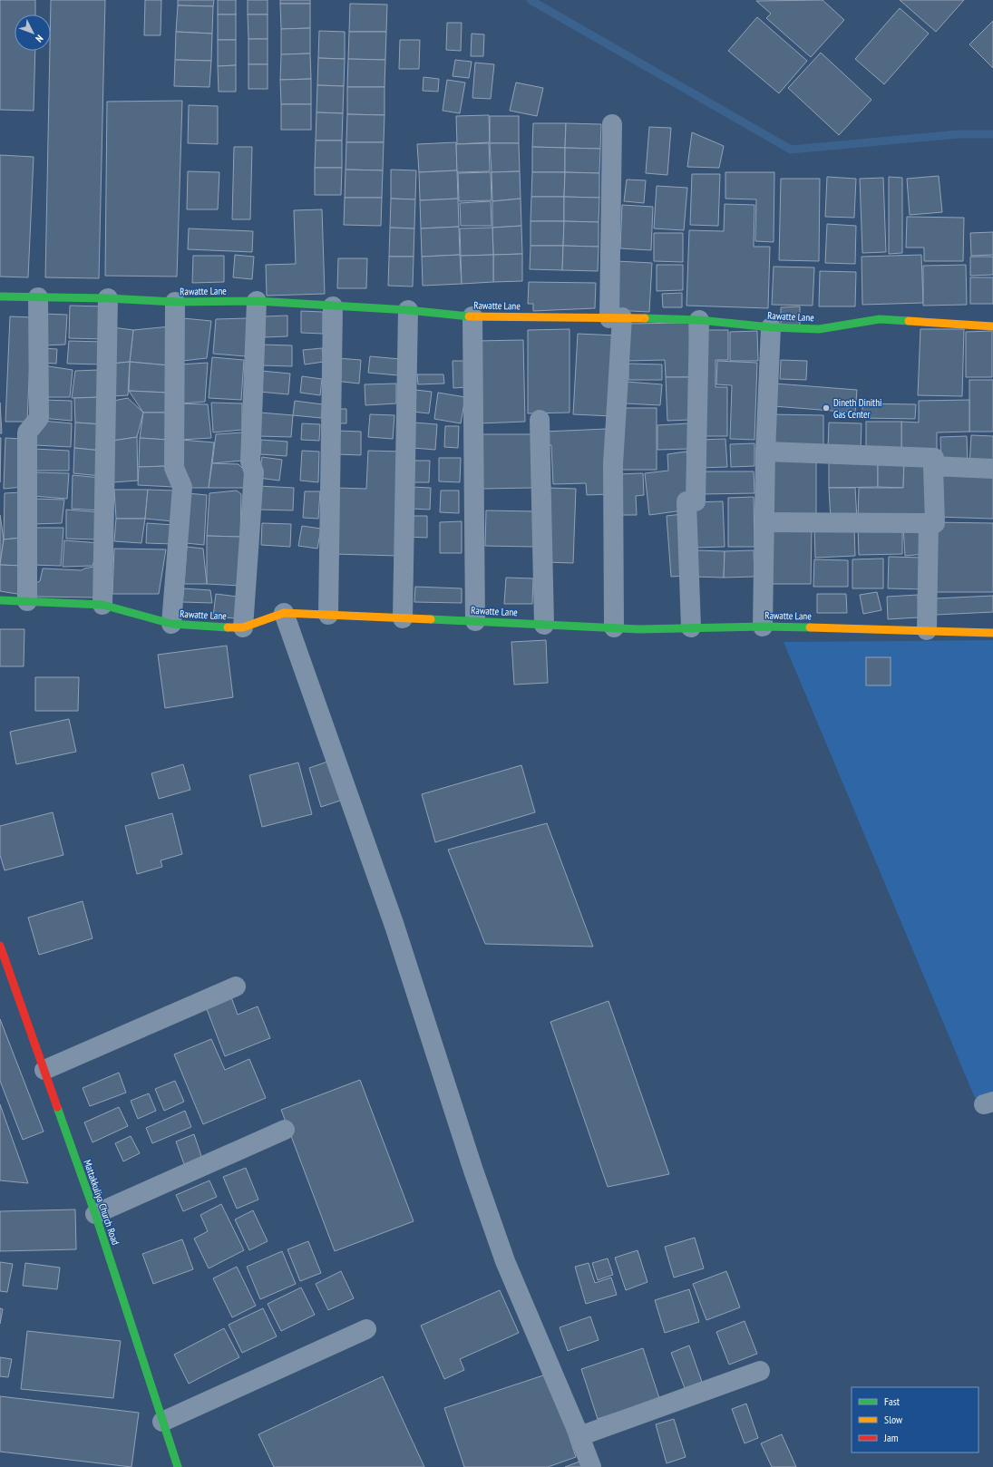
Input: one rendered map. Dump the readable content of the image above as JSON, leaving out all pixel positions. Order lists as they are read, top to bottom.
{
  "streets": {
    "street": ["Rawatte Lane", "Mattakkuliya Church Road"]
  },
  "places": ["Dineth Dinithi Gas Center"],
  "legend": ["Fast", "Slow", "Jam"],
  "north": "bottom right"
}
